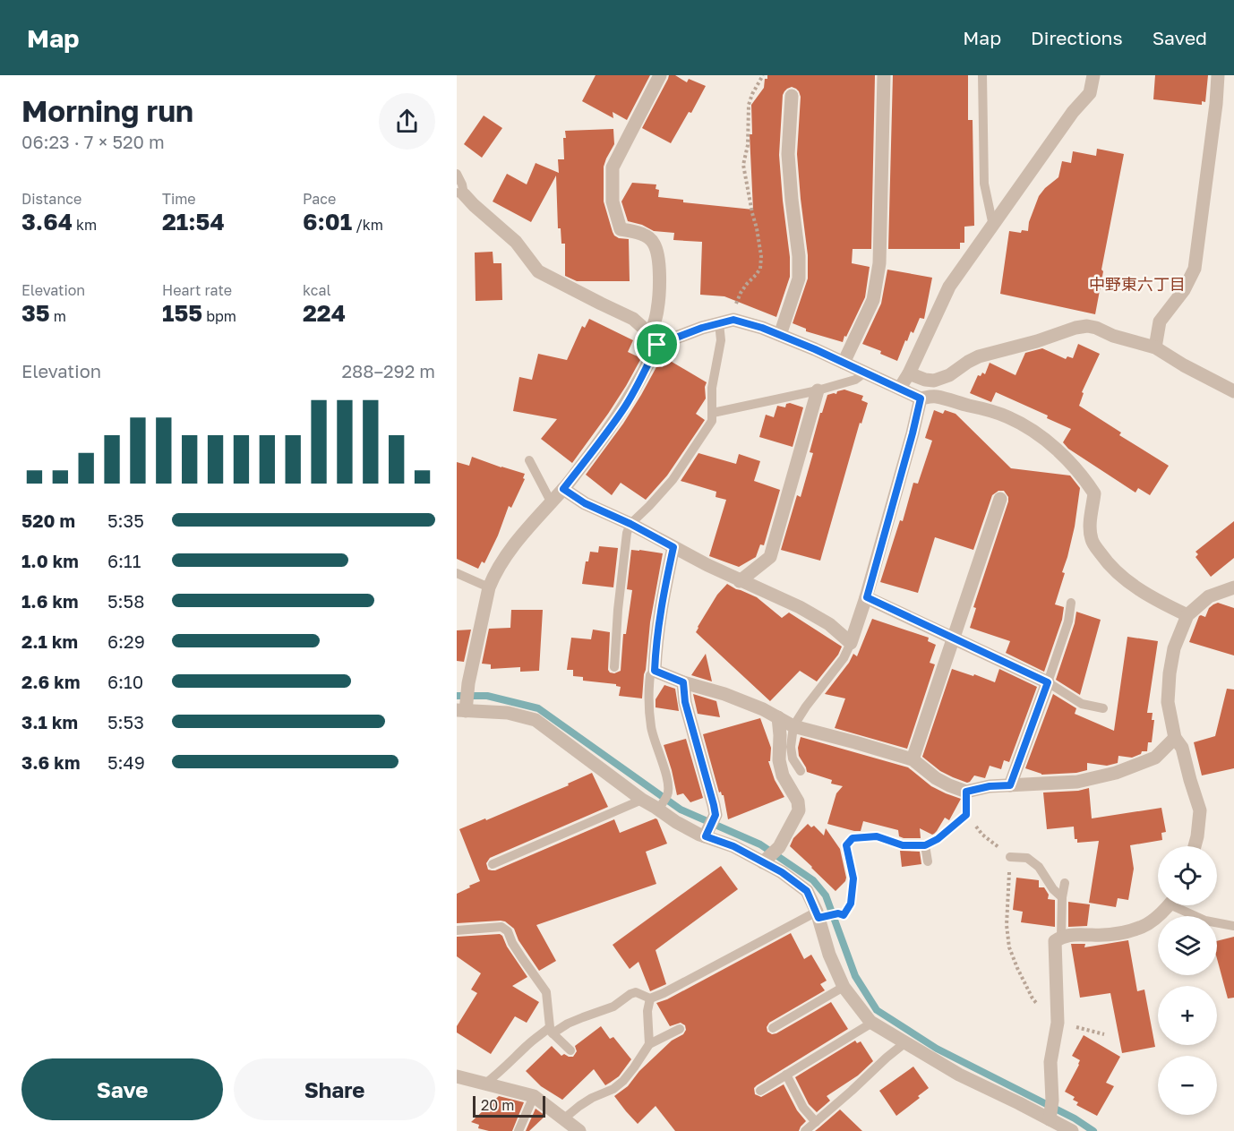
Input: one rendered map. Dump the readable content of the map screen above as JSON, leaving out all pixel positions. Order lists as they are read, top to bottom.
{
  "districts": ["中野東六丁目"],
  "scale_bar": "20 m",
  "page": {
    "header": "Map",
    "nav": ["Map", "Directions", "Saved"],
    "heading": ["Morning run", "06:23 · 7 × 520 m"],
    "stats": [
      ["Distance", "3.64 km"],
      ["Time", "21:54"],
      ["Pace", "6:01 /km"],
      ["Elevation", "35 m"],
      ["Heart rate", "155 bpm"],
      ["kcal", "224"]
    ],
    "chart": ["Elevation", "288–292 m"],
    "list": [
      {
        "name": "520 m",
        "note": "5:35"
      },
      {
        "name": "1.0 km",
        "note": "6:11"
      },
      {
        "name": "1.6 km",
        "note": "5:58"
      },
      {
        "name": "2.1 km",
        "note": "6:29"
      },
      {
        "name": "2.6 km",
        "note": "6:10"
      },
      {
        "name": "3.1 km",
        "note": "5:53"
      },
      {
        "name": "3.6 km",
        "note": "5:49"
      }
    ],
    "map_buttons": ["+", "−"],
    "buttons": ["Save", "Share"],
    "scale": "20 m"
  }
}
